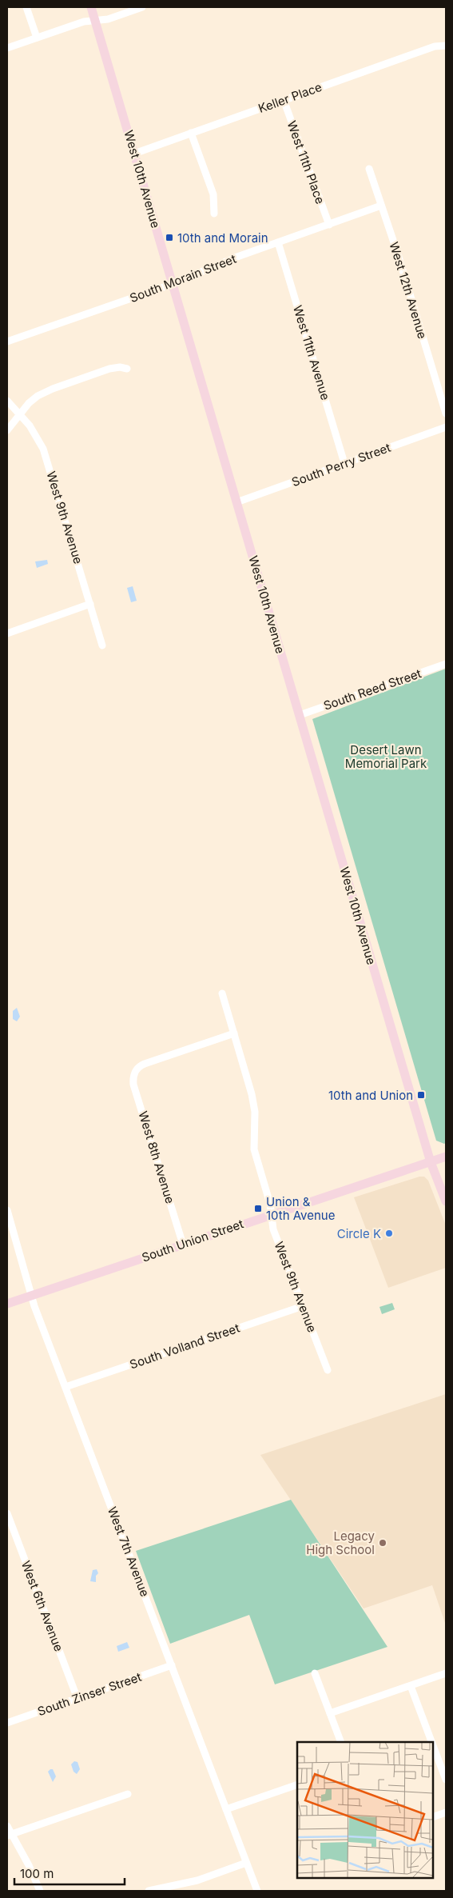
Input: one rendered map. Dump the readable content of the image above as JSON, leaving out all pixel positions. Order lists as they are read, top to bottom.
{
  "streets": {
    "main road": ["West 10th Avenue", "South Union Street"],
    "street": [
      "Keller Place",
      "West 11th Place",
      "South Morain Street",
      "West 12th Avenue",
      "West 11th Avenue",
      "South Perry Street",
      "West 9th Avenue",
      "South Reed Street",
      "West 8th Avenue",
      "South Volland Street",
      "West 7th Avenue",
      "West 6th Avenue",
      "South Zinser Street"
    ]
  },
  "crossings": [
    ["Keller Place", "West 11th Place"],
    ["Keller Place", "West 10th Avenue"],
    ["West 11th Place", "South Morain Street"],
    ["West 10th Avenue", "South Morain Street"],
    ["West 10th Avenue", "South Perry Street"],
    ["West 10th Avenue", "South Reed Street"],
    ["West 10th Avenue", "South Union Street"],
    ["South Morain Street", "West 12th Avenue"],
    ["South Morain Street", "West 11th Avenue"],
    ["West 11th Avenue", "South Perry Street"],
    ["West 9th Avenue", "West 8th Avenue"],
    ["West 9th Avenue", "South Union Street"],
    ["West 9th Avenue", "South Volland Street"],
    ["West 8th Avenue", "South Union Street"],
    ["South Union Street", "West 7th Avenue"],
    ["South Volland Street", "West 7th Avenue"],
    ["West 7th Avenue", "South Zinser Street"],
    ["West 6th Avenue", "South Zinser Street"]
  ],
  "parks": ["Desert Lawn Memorial Park"],
  "places": {
    "transit": ["10th and Morain", "10th and Union", "Union & 10th Avenue"],
    "other": ["Circle K", "Legacy High School"]
  },
  "scale_bar": "100 m"
}
